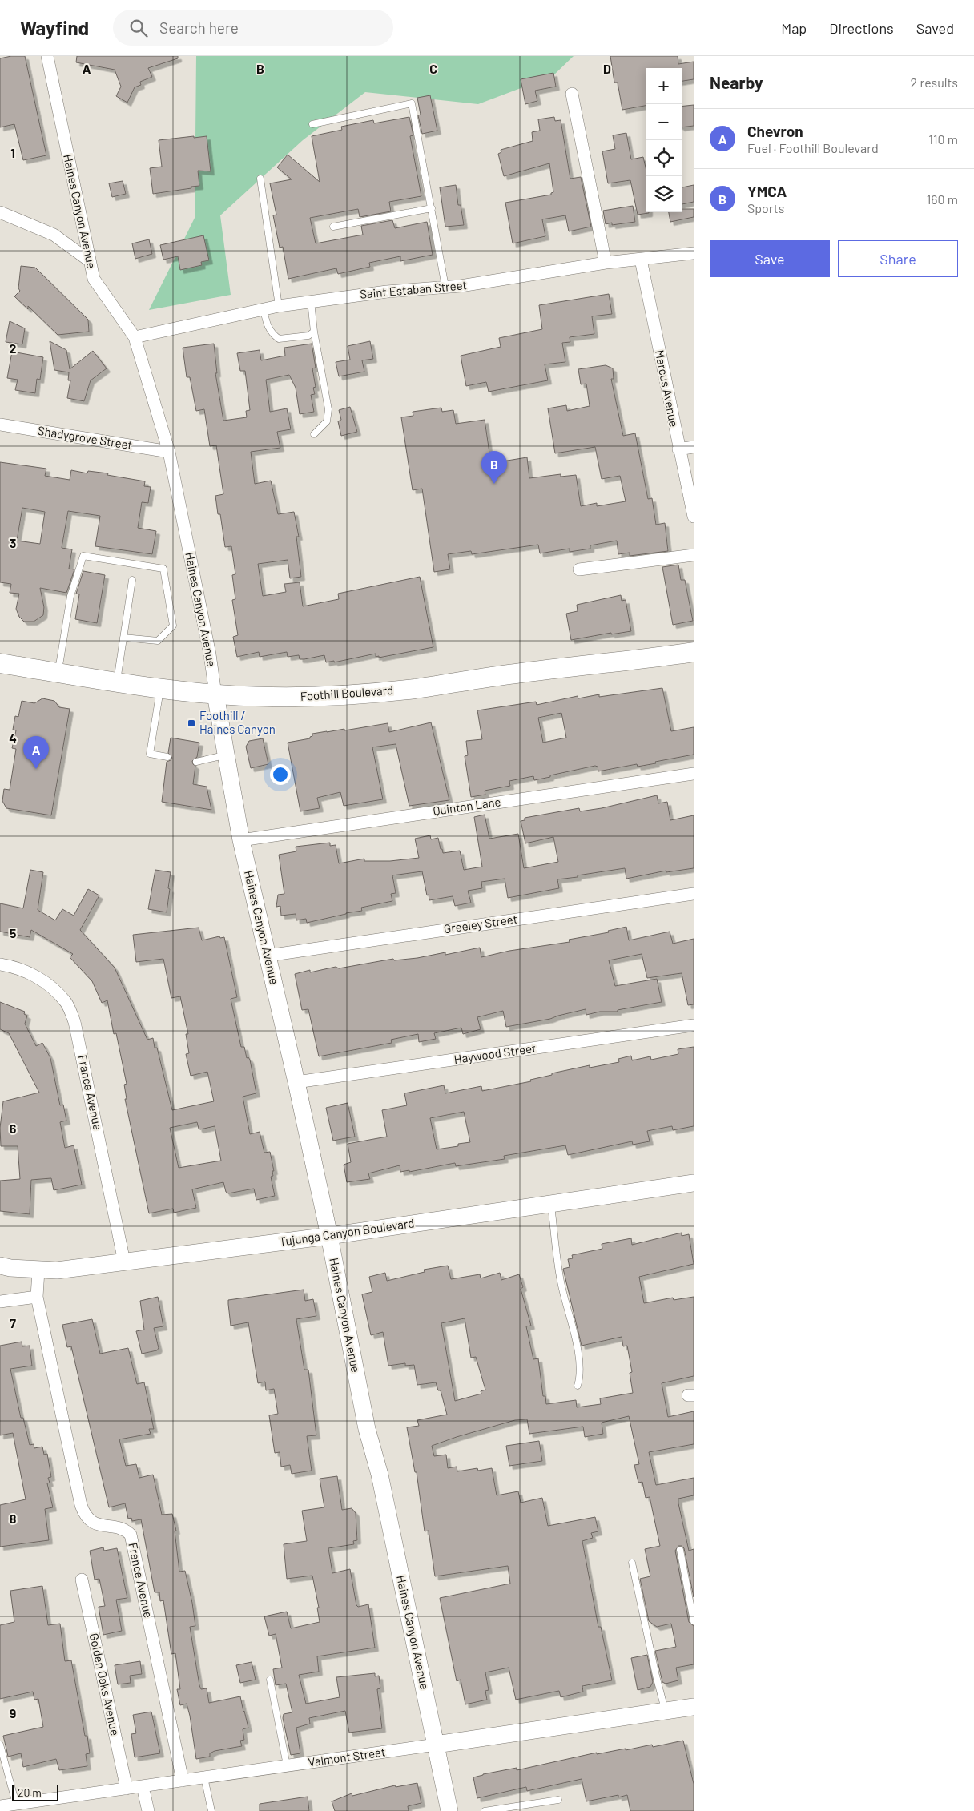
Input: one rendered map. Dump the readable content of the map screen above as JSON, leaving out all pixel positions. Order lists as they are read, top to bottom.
{
  "streets": {
    "main road": ["Foothill Boulevard"],
    "street": [
      "Haines Canyon Avenue",
      "Saint Estaban Street",
      "Marcus Avenue",
      "Shadygrove Street",
      "Quinton Lane",
      "Greeley Street",
      "Haywood Street",
      "France Avenue",
      "Tujunga Canyon Boulevard",
      "Golden Oaks Avenue",
      "Valmont Street"
    ]
  },
  "crossings": [
    ["Haines Canyon Avenue", "Saint Estaban Street"],
    ["Haines Canyon Avenue", "Shadygrove Street"],
    ["Haines Canyon Avenue", "Foothill Boulevard"],
    ["Haines Canyon Avenue", "Quinton Lane"],
    ["Haines Canyon Avenue", "Greeley Street"],
    ["Haines Canyon Avenue", "Haywood Street"],
    ["Haines Canyon Avenue", "Tujunga Canyon Boulevard"],
    ["Haines Canyon Avenue", "Valmont Street"],
    ["Saint Estaban Street", "Marcus Avenue"],
    ["France Avenue", "Tujunga Canyon Boulevard"],
    ["France Avenue", "Valmont Street"],
    ["Golden Oaks Avenue", "Valmont Street"]
  ],
  "places": {
    "transit": ["Foothill / Haines Canyon"]
  },
  "scale_bar": "20 m",
  "page": {
    "header": "Wayfind",
    "search": "Search here",
    "nav": ["Map", "Directions", "Saved"],
    "heading": ["Nearby", "2 results"],
    "map_buttons": ["+", "−"],
    "list": [
      {
        "mark": "A",
        "name": "Chevron",
        "note": "Fuel · Foothill Boulevard",
        "value": "110 m"
      },
      {
        "mark": "B",
        "name": "YMCA",
        "note": "Sports",
        "value": "160 m"
      }
    ],
    "buttons": ["Save", "Share"],
    "pins": ["B", "A"],
    "scale": "20 m"
  },
  "grid": {
    "columns": [
      "A",
      "B",
      "C",
      "D"
    ],
    "rows": [
      "1",
      "2",
      "3",
      "4",
      "5",
      "6",
      "7",
      "8",
      "9"
    ]
  }
}
